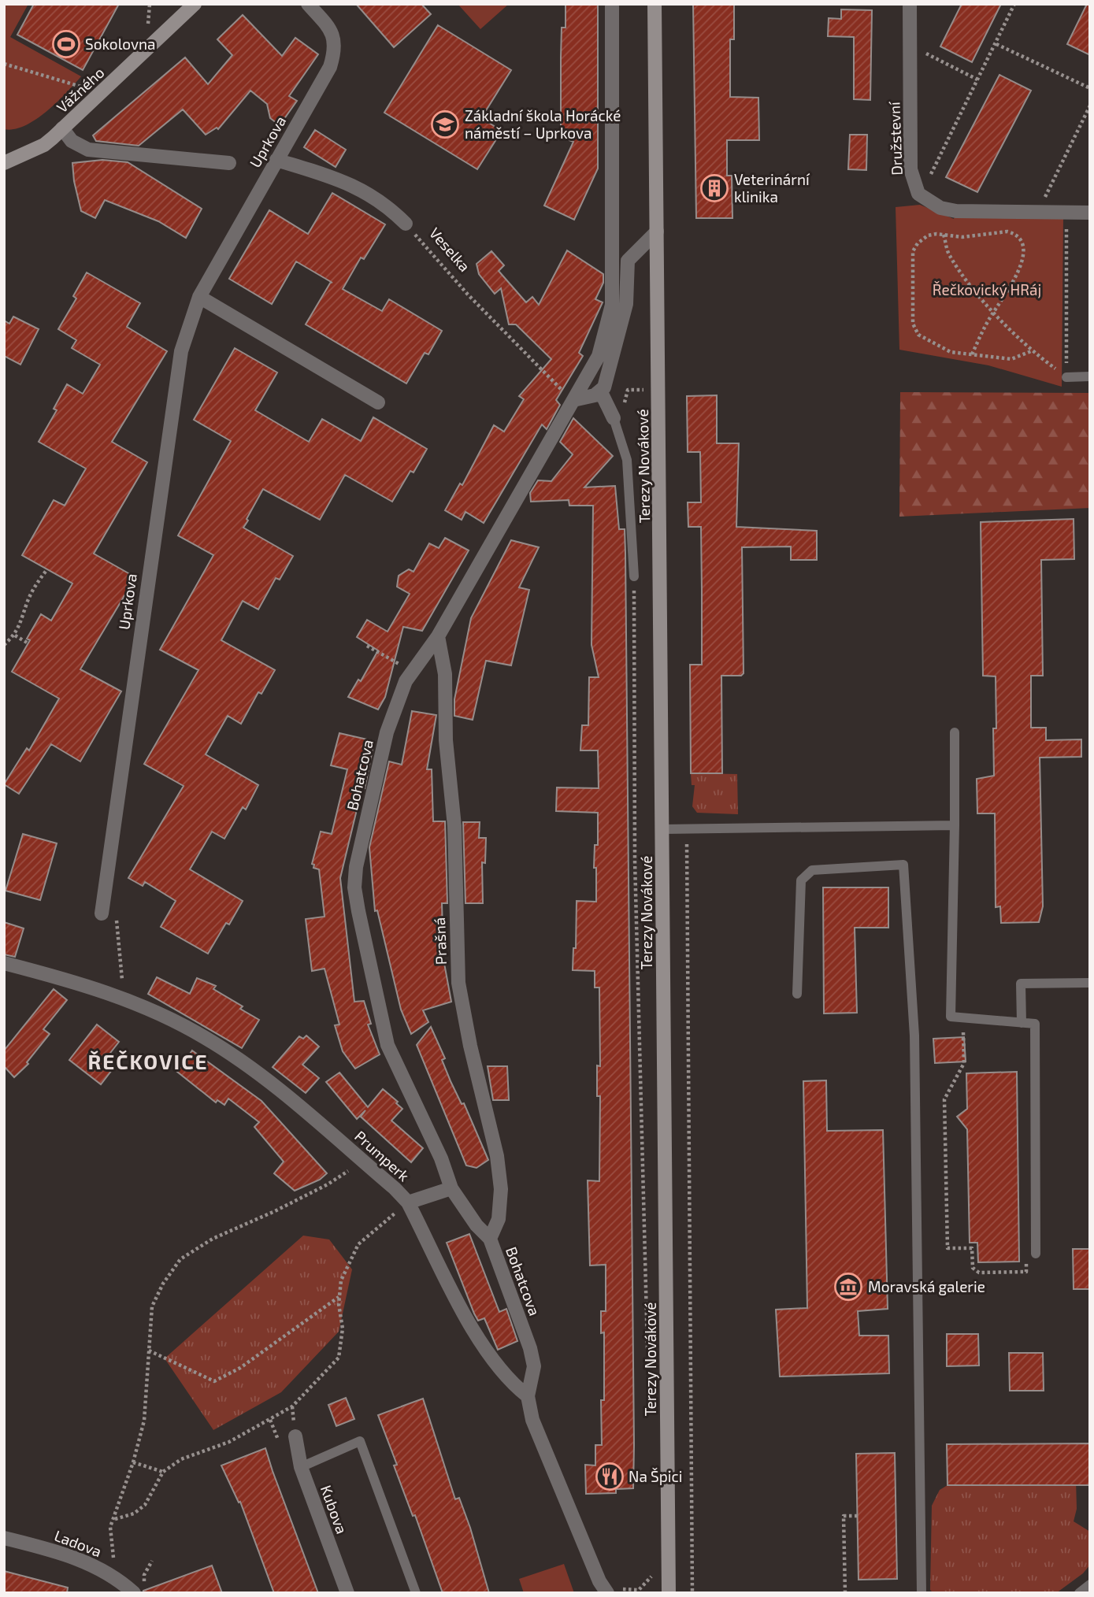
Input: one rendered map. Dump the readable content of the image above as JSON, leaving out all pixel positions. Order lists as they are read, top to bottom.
{
  "streets": {
    "street": [
      "Vážného",
      "Družstevní",
      "Uprkova",
      "Terezy Novákové",
      "Bohatcova",
      "Prašná",
      "Prumperk",
      "Kubova",
      "Ladova"
    ],
    "path": ["Veselka"]
  },
  "crossings": [
    ["Veselka", "Bohatcova"],
    ["Bohatcova", "Prašná"],
    ["Bohatcova", "Prumperk"]
  ],
  "districts": ["ŘEČKOVICE"],
  "parks": ["Řečkovický HRáj"],
  "places": {
    "sports": ["Sokolovna"],
    "school or university": ["Základní škola Horácké náměstí – Uprkova"],
    "building": ["Veterinární klinika"],
    "museum": ["Moravská galerie"],
    "restaurant": ["Na Špici"]
  }
}
